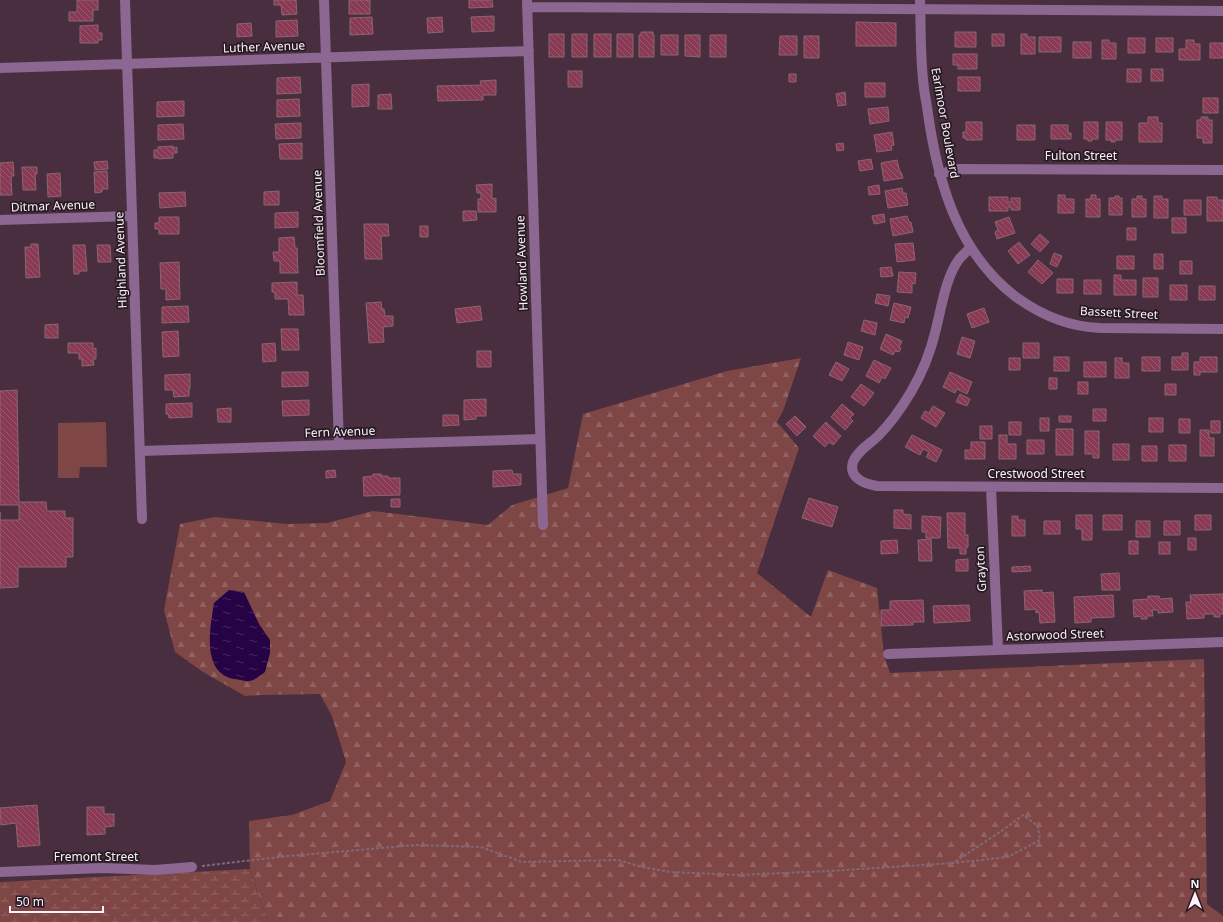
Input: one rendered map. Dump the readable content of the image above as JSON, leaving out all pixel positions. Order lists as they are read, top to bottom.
{
  "streets": {
    "street": [
      "Luther Avenue",
      "Earlmoor Boulevard",
      "Fulton Street",
      "Ditmar Avenue",
      "Bloomfield Avenue",
      "Highland Avenue",
      "Howland Avenue",
      "Bassett Street",
      "Fern Avenue",
      "Crestwood Street",
      "Grayton",
      "Astorwood Street",
      "Fremont Street"
    ]
  },
  "crossings": [
    ["Luther Avenue", "Bloomfield Avenue"],
    ["Luther Avenue", "Highland Avenue"],
    ["Luther Avenue", "Howland Avenue"],
    ["Earlmoor Boulevard", "Fulton Street"],
    ["Earlmoor Boulevard", "Bassett Street"],
    ["Earlmoor Boulevard", "Crestwood Street"],
    ["Ditmar Avenue", "Highland Avenue"],
    ["Bloomfield Avenue", "Fern Avenue"],
    ["Highland Avenue", "Fern Avenue"],
    ["Howland Avenue", "Fern Avenue"],
    ["Bassett Street", "Crestwood Street"],
    ["Crestwood Street", "Grayton"],
    ["Grayton", "Astorwood Street"]
  ],
  "scale_bar": "50 m",
  "north": "top"
}
